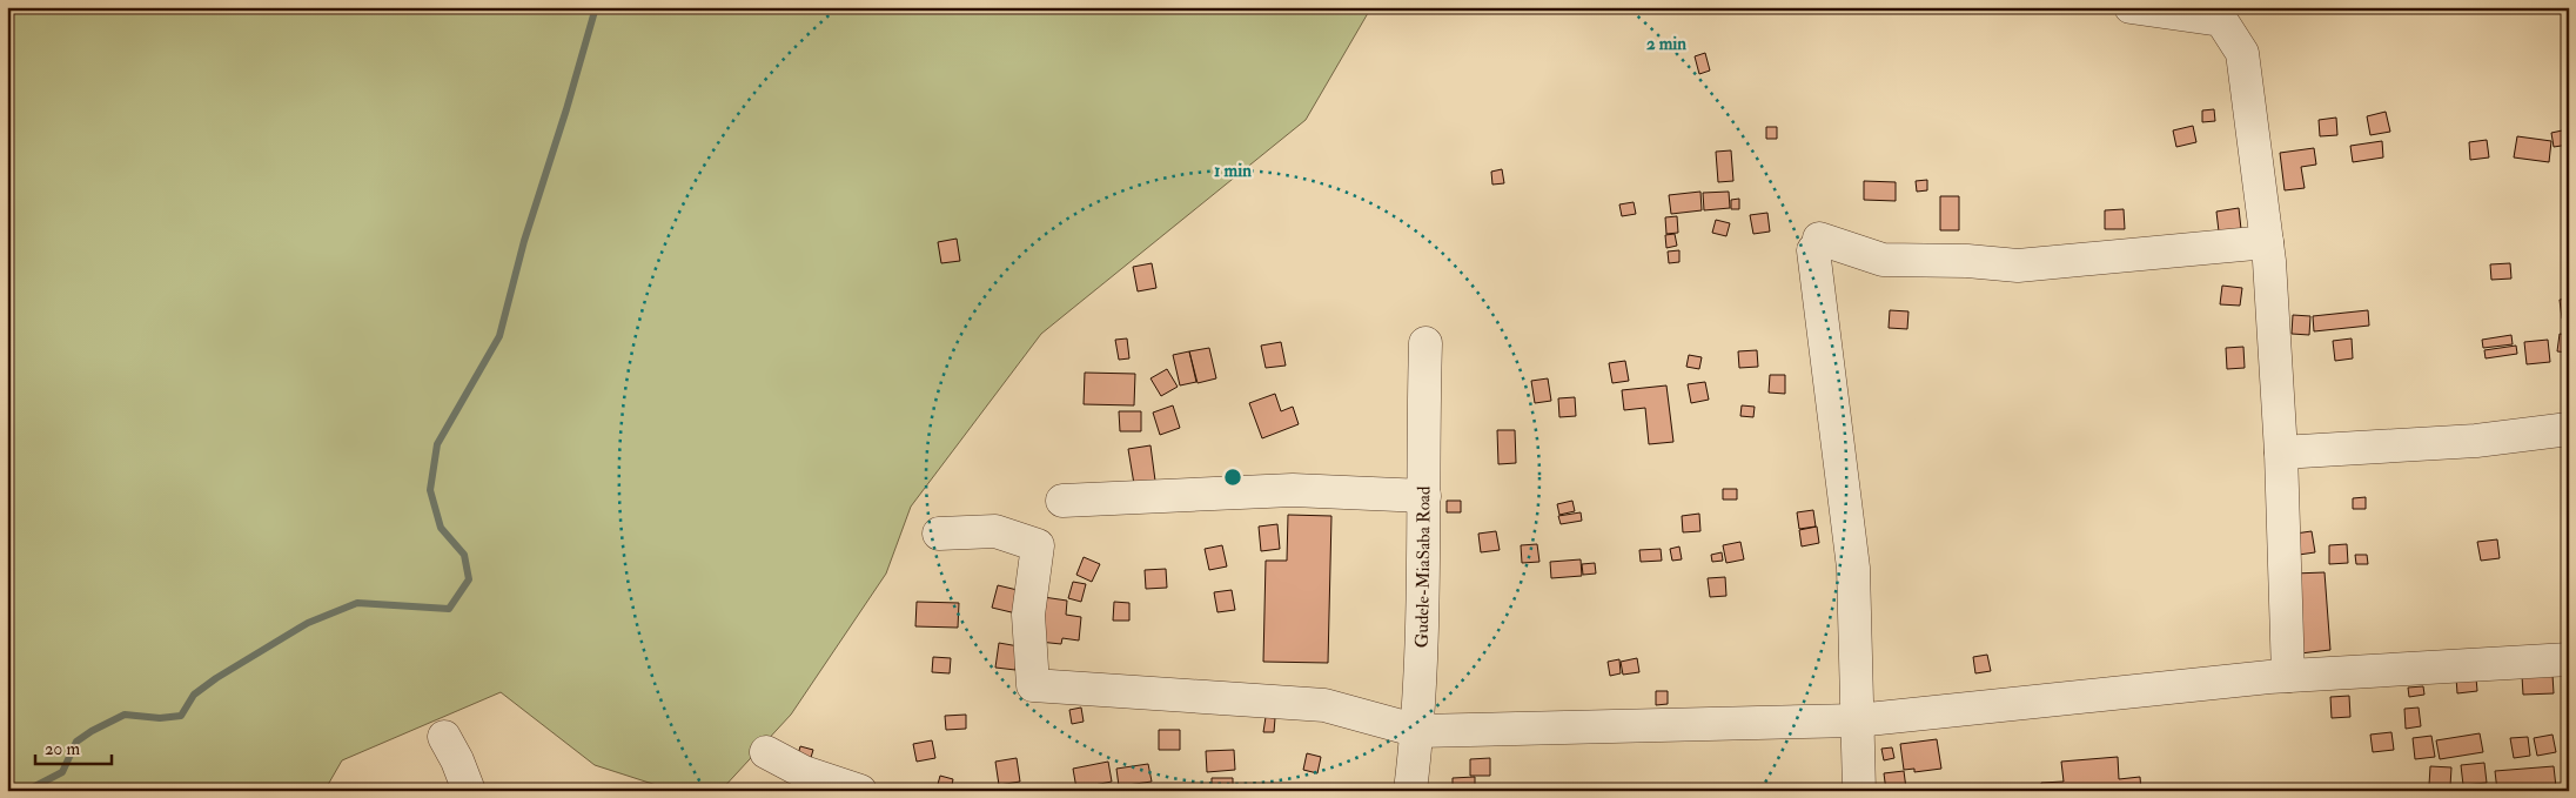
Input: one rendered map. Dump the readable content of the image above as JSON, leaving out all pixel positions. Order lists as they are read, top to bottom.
{
  "streets": {
    "street": ["Gudele-MiaSaba Road"]
  },
  "scale_bar": "20 m",
  "rings": ["2 min", "1 min"]
}
